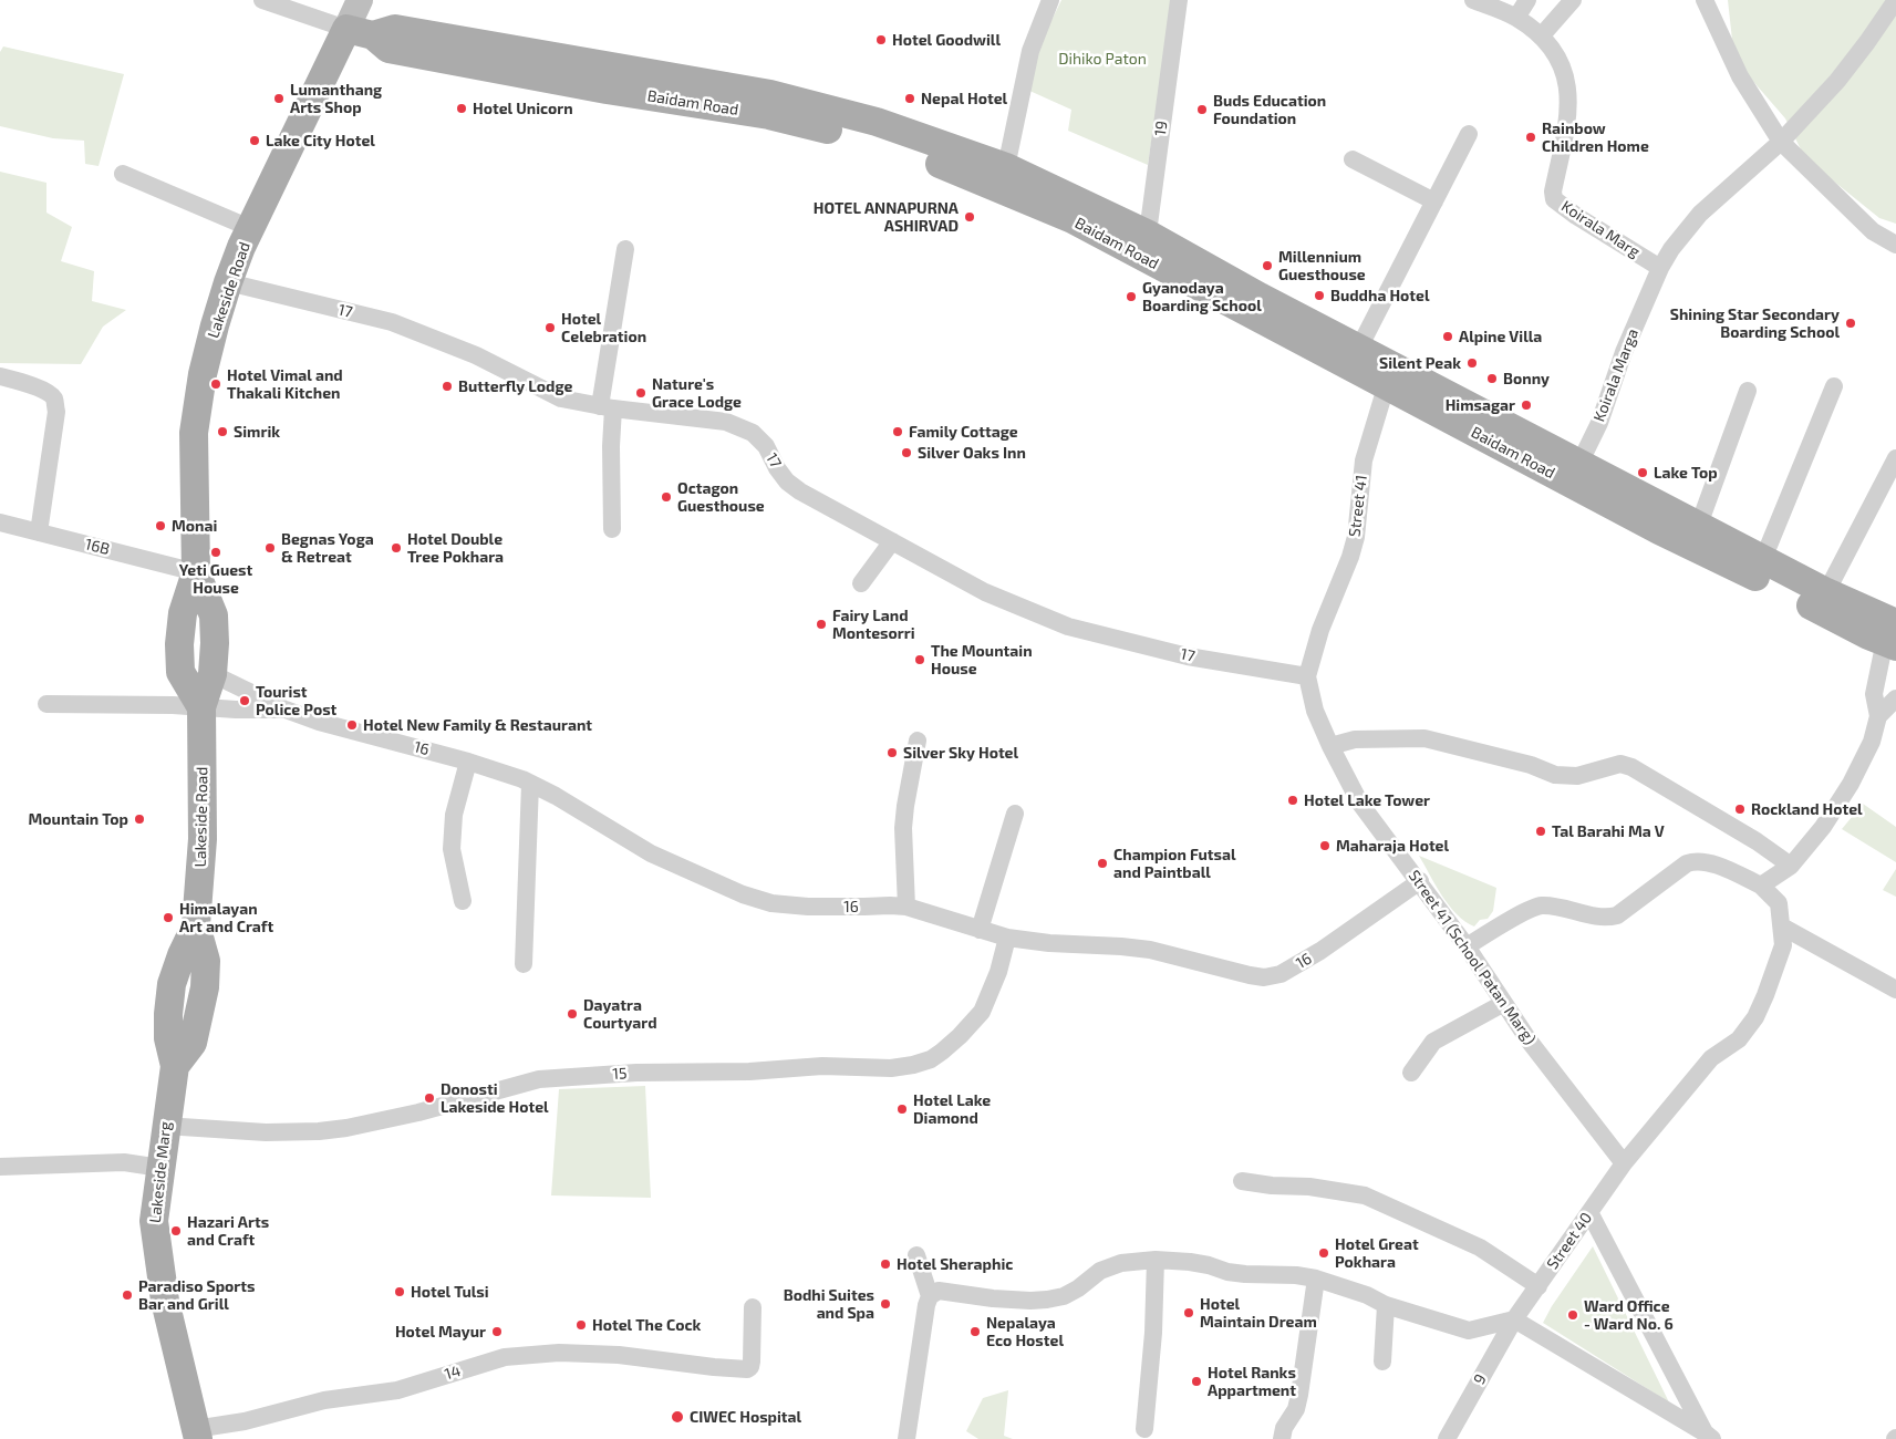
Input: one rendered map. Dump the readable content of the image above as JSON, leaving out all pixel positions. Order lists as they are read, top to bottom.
{
  "streets": {
    "main road": ["Baidam Road", "Lakeside Road", "Lakeside Marg"],
    "street": [
      "19",
      "Koirala Marg",
      "17",
      "Koirala Marga",
      "Street 41",
      "16B",
      "16",
      "Street 41 (School Patan Marg)",
      "15",
      "Street 40",
      "14",
      "9"
    ]
  },
  "crossings": [
    ["Baidam Road", "19"],
    ["Baidam Road", "Lakeside Road"],
    ["Baidam Road", "Koirala Marga"],
    ["Baidam Road", "Street 41"],
    ["Koirala Marg", "Koirala Marga"],
    ["Lakeside Road", "17"],
    ["Lakeside Road", "16B"],
    ["Lakeside Road", "16"],
    ["Lakeside Road", "Lakeside Marg"],
    ["17", "Street 41"],
    ["17", "Street 41 (School Patan Marg)"],
    ["Street 41", "Street 41 (School Patan Marg)"],
    ["16", "Street 41 (School Patan Marg)"],
    ["16", "15"],
    ["Street 41 (School Patan Marg)", "Street 40"],
    ["15", "Lakeside Marg"],
    ["Lakeside Marg", "14"],
    ["Street 40", "9"]
  ],
  "parks": ["Dihiko Paton"],
  "places": [
    "Hotel Goodwill",
    "Lumanthang Arts Shop",
    "Nepal Hotel",
    "Hotel Unicorn",
    "Buds Education Foundation",
    "Rainbow Children Home",
    "Lake City Hotel",
    "HOTEL ANNAPURNA ASHIRVAD",
    "Millennium Guesthouse",
    "Buddha Hotel",
    "Gyanodaya Boarding School",
    "Shining Star Secondary Boarding School",
    "Hotel Celebration",
    "Alpine Villa",
    "Silent Peak",
    "Bonny",
    "Hotel Vimal and Thakali Kitchen",
    "Butterfly Lodge",
    "Nature's Grace Lodge",
    "Himsagar",
    "Simrik",
    "Family Cottage",
    "Silver Oaks Inn",
    "Lake Top",
    "Octagon Guesthouse",
    "Monai",
    "Begnas Yoga & Retreat",
    "Hotel Double Tree Pokhara",
    "Yeti Guest House",
    "Fairy Land Montesorri",
    "The Mountain House",
    "Tourist Police Post",
    "Hotel New Family & Restaurant",
    "Silver Sky Hotel",
    "Hotel Lake Tower",
    "Rockland Hotel",
    "Mountain Top",
    "Tal Barahi Ma V",
    "Maharaja Hotel",
    "Champion Futsal and Paintball",
    "Himalayan Art and Craft",
    "Dayatra Courtyard",
    "Donosti Lakeside Hotel",
    "Hotel Lake Diamond",
    "Hazari Arts and Craft",
    "Hotel Great Pokhara",
    "Hotel Sheraphic",
    "Hotel Tulsi",
    "Paradiso Sports Bar and Grill",
    "Bodhi Suites and Spa",
    "Hotel Maintain Dream",
    "Ward Office - Ward No. 6",
    "Hotel The Cock",
    "Hotel Mayur",
    "Nepalaya Eco Hostel",
    "Hotel Ranks Appartment",
    "CIWEC Hospital"
  ]
}
